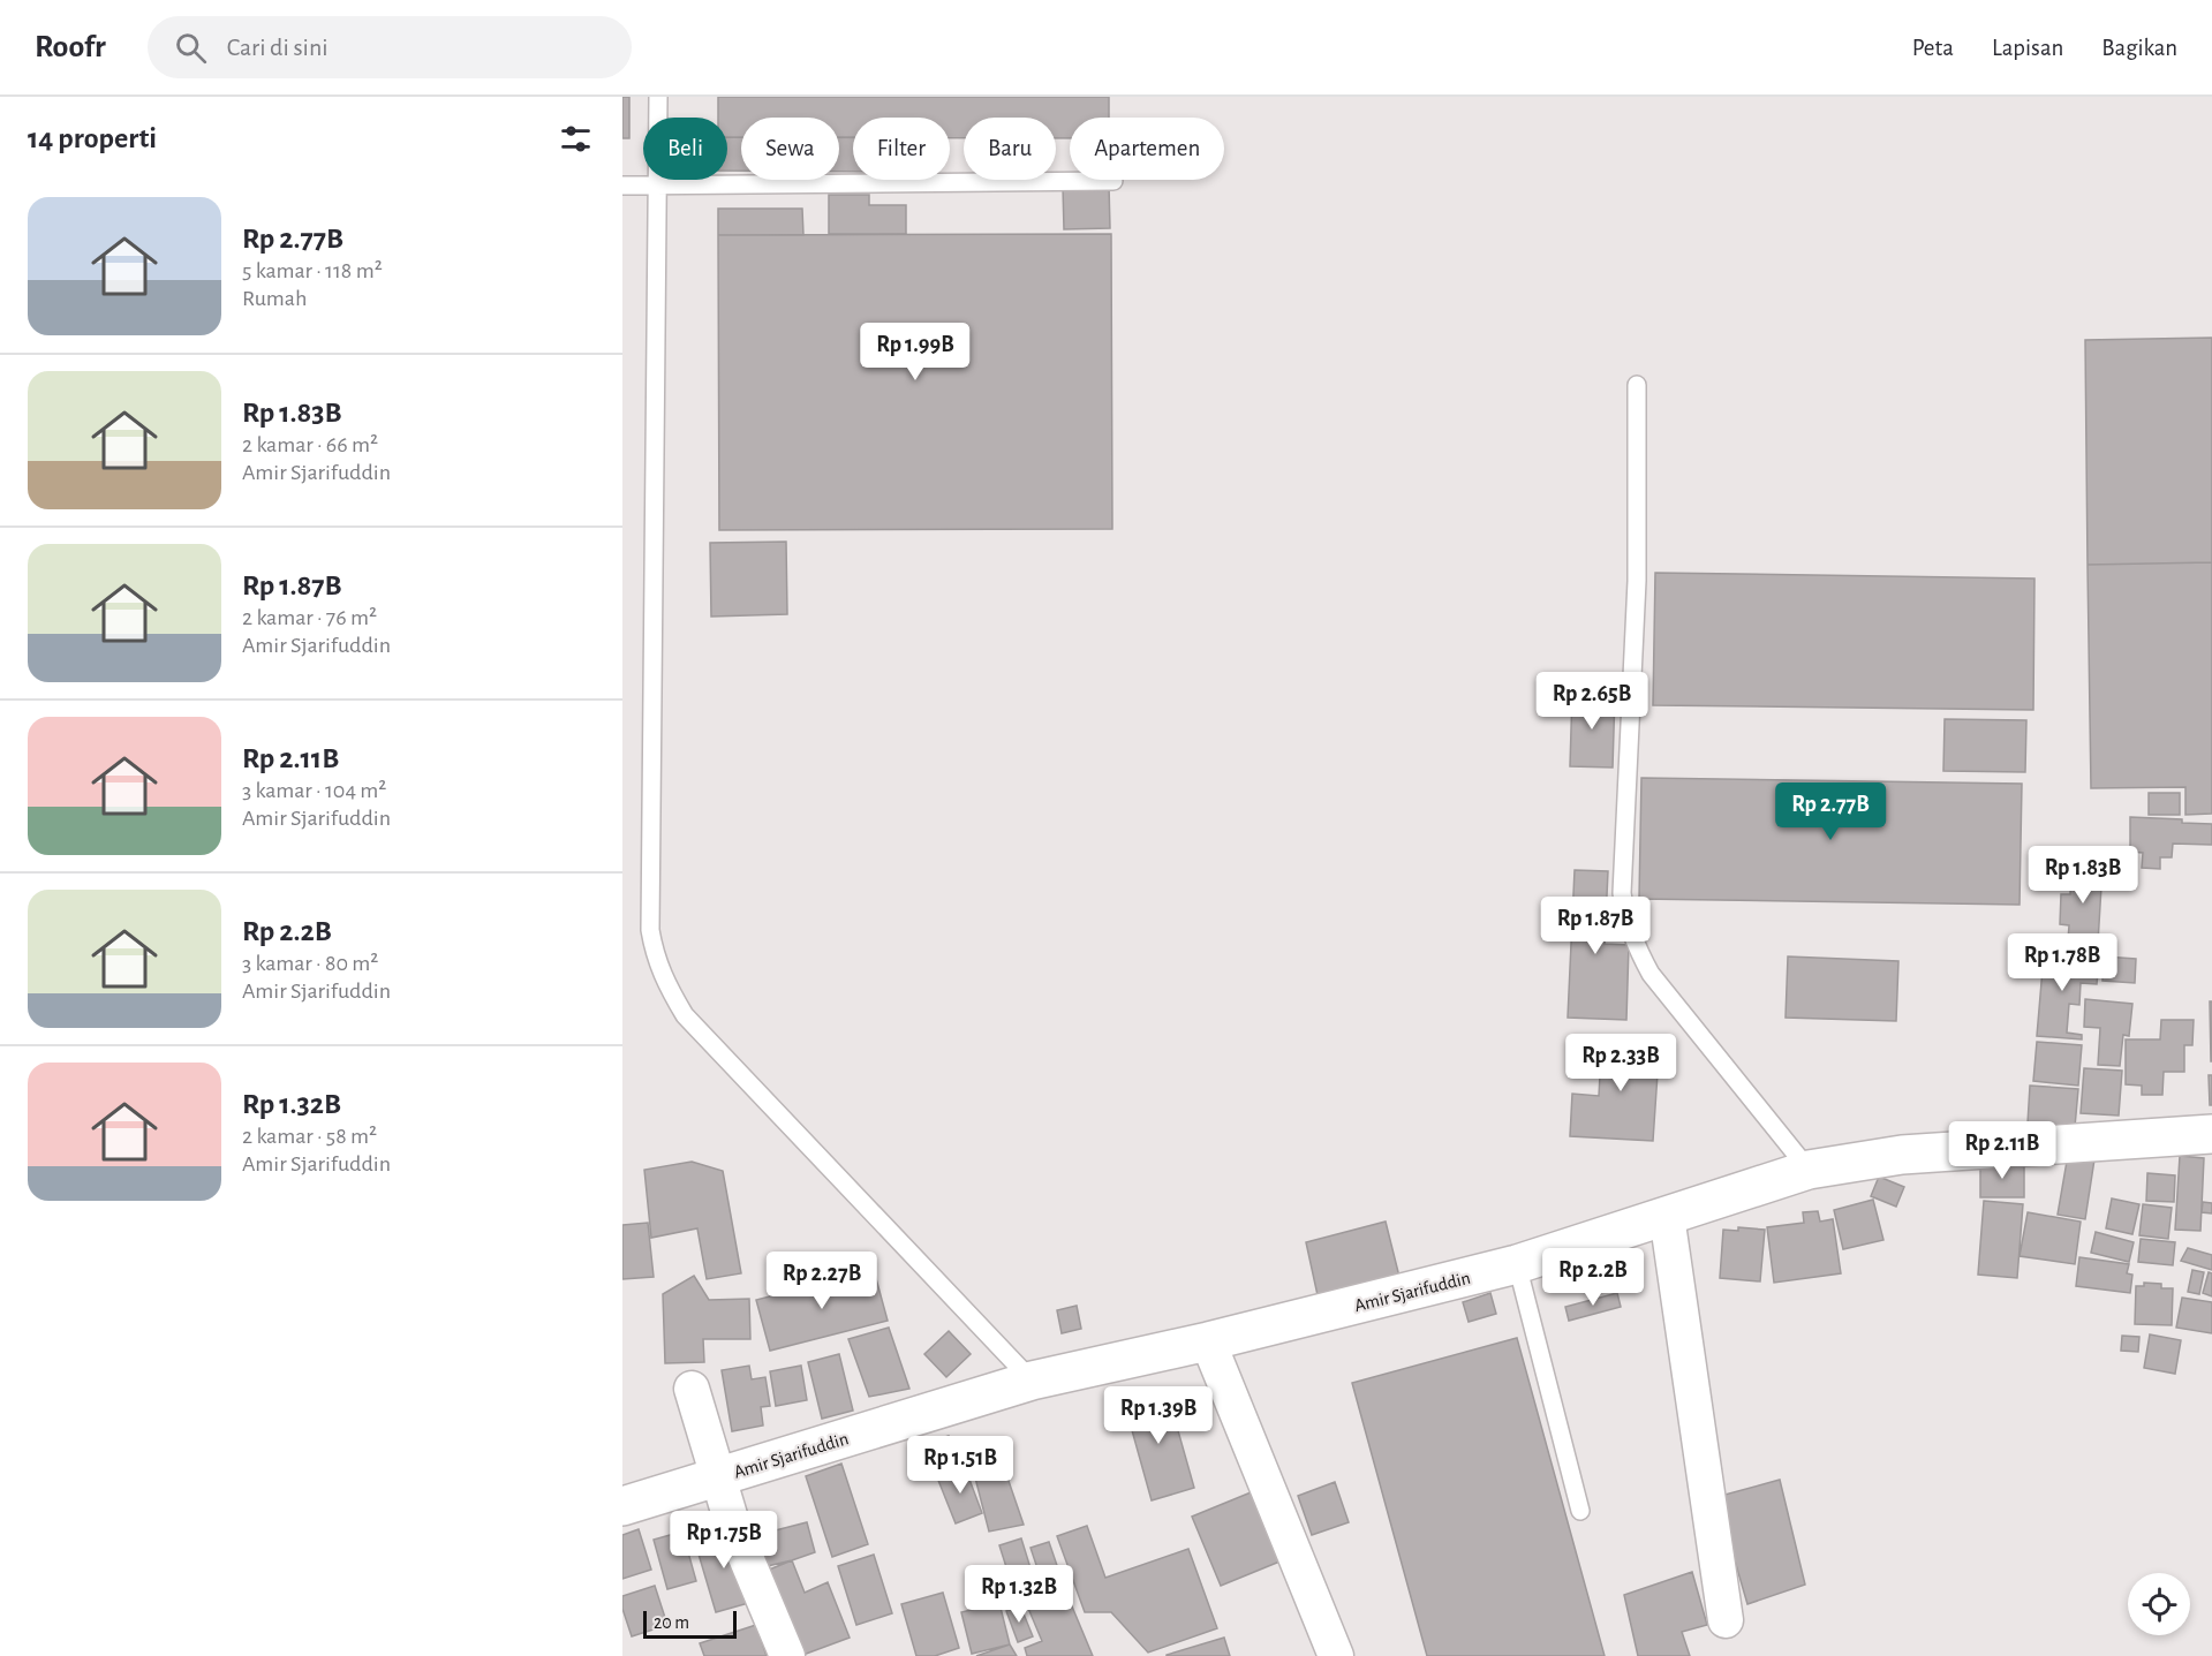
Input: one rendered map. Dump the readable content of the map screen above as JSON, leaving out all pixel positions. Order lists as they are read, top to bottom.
{
  "streets": {
    "main road": ["Amir Sjarifuddin"]
  },
  "scale_bar": "20 m",
  "page": {
    "header": "Roofr",
    "search": "Cari di sini",
    "nav": ["Peta", "Lapisan", "Bagikan"],
    "heading": "14 properti",
    "chip": [
      "Beli",
      "Sewa",
      "Filter",
      "Baru",
      "Apartemen"
    ],
    "list": [
      {
        "name": "Rp 2.77B",
        "note": "5 kamar · 118 m² · Rumah"
      },
      {
        "name": "Rp 1.83B",
        "note": "2 kamar · 66 m² · Amir Sjarifuddin"
      },
      {
        "name": "Rp 1.87B",
        "note": "2 kamar · 76 m² · Amir Sjarifuddin"
      },
      {
        "name": "Rp 2.11B",
        "note": "3 kamar · 104 m² · Amir Sjarifuddin"
      },
      {
        "name": "Rp 2.2B",
        "note": "3 kamar · 80 m² · Amir Sjarifuddin"
      },
      {
        "name": "Rp 1.32B",
        "note": "2 kamar · 58 m² · Amir Sjarifuddin"
      }
    ],
    "price": [
      "Rp 1.99B",
      "Rp 2.65B",
      "Rp 2.77B",
      "Rp 1.83B",
      "Rp 1.87B",
      "Rp 1.78B",
      "Rp 2.33B",
      "Rp 2.11B",
      "Rp 2.2B",
      "Rp 2.27B",
      "Rp 1.39B",
      "Rp 1.51B",
      "Rp 1.75B",
      "Rp 1.32B"
    ],
    "scale": "20 m"
  }
}
